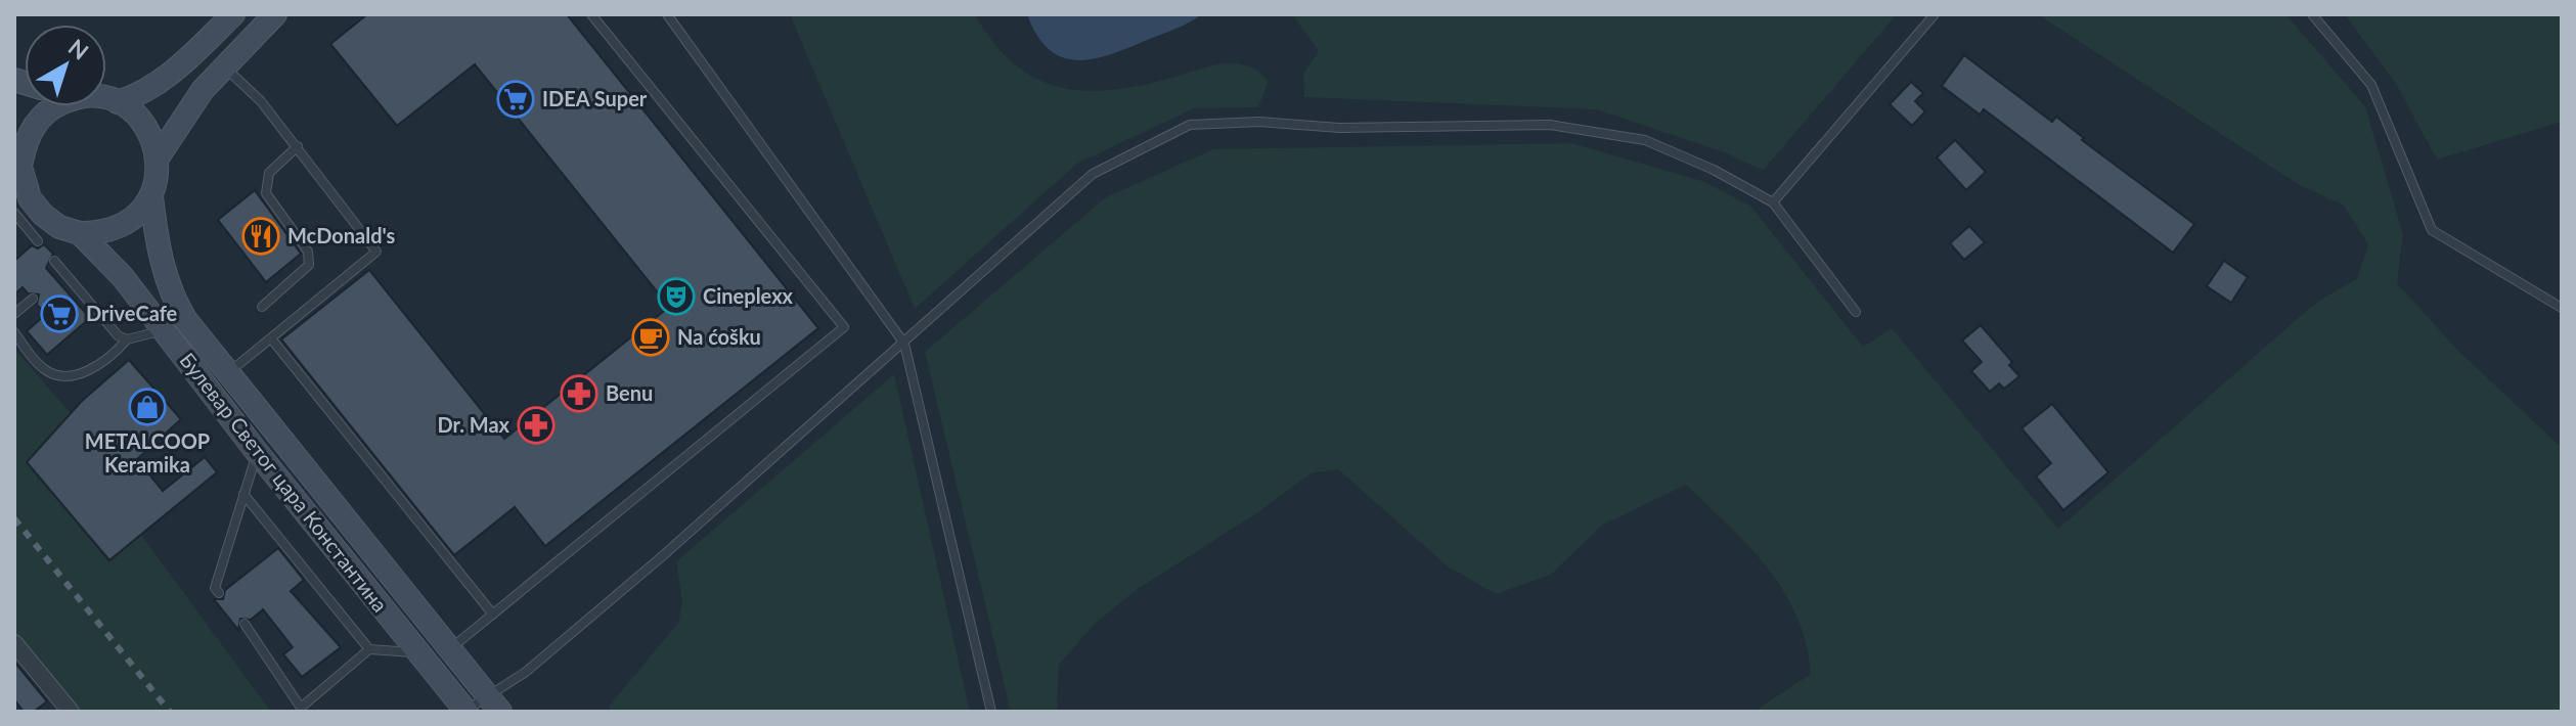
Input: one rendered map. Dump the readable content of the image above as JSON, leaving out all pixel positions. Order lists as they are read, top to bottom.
{
  "streets": {
    "main road": ["Булевар Светог цара Константина"]
  },
  "places": {
    "supermarket": ["IDEA Super", "DriveCafe"],
    "restaurant": ["McDonald's"],
    "theatre": ["Cineplexx"],
    "cafe": ["Na ćošku"],
    "pharmacy": ["Benu", "Dr. Max"],
    "shop": ["METALCOOP Keramika"]
  },
  "north": "top right"
}
